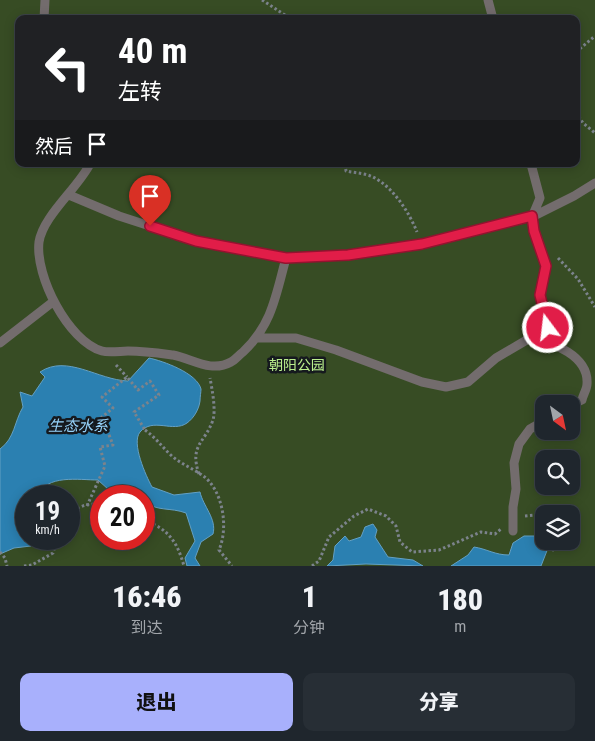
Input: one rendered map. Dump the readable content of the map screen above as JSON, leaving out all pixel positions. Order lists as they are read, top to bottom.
{
  "water": ["生态水系"],
  "parks": ["朝阳公园"],
  "north": "bottom right",
  "page": {
    "turn": ["40 m", "左转"],
    "then": "然后",
    "speed": "19 km/h",
    "limit": "20",
    "eta": [
      "16:46",
      "到达",
      "1",
      "分钟",
      "180",
      "m"
    ],
    "buttons": ["退出", "分享"]
  }
}
